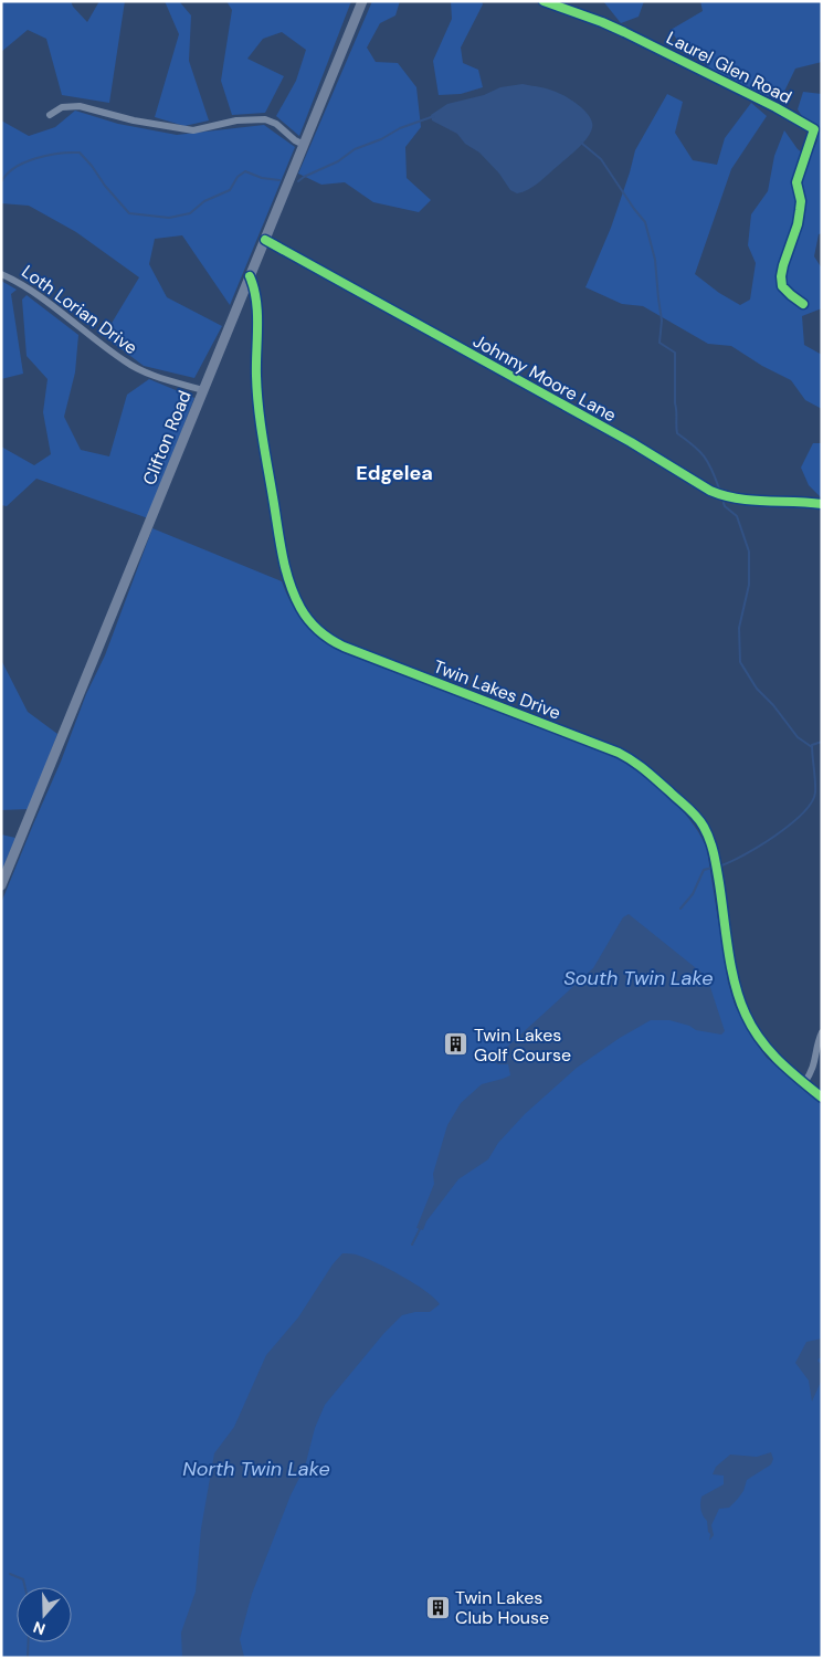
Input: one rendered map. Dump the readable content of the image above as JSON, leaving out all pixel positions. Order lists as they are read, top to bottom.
{
  "streets": {
    "main road": ["Clifton Road"],
    "street": [
      "Laurel Glen Road",
      "Loth Lorian Drive",
      "Johnny Moore Lane",
      "Twin Lakes Drive"
    ]
  },
  "crossings": [
    ["Loth Lorian Drive", "Clifton Road"],
    ["Johnny Moore Lane", "Clifton Road"],
    ["Clifton Road", "Twin Lakes Drive"]
  ],
  "districts": ["Edgelea"],
  "water": ["South Twin Lake", "North Twin Lake"],
  "places": {
    "building": ["Twin Lakes Golf Course", "Twin Lakes Club House"]
  },
  "north": "bottom"
}
